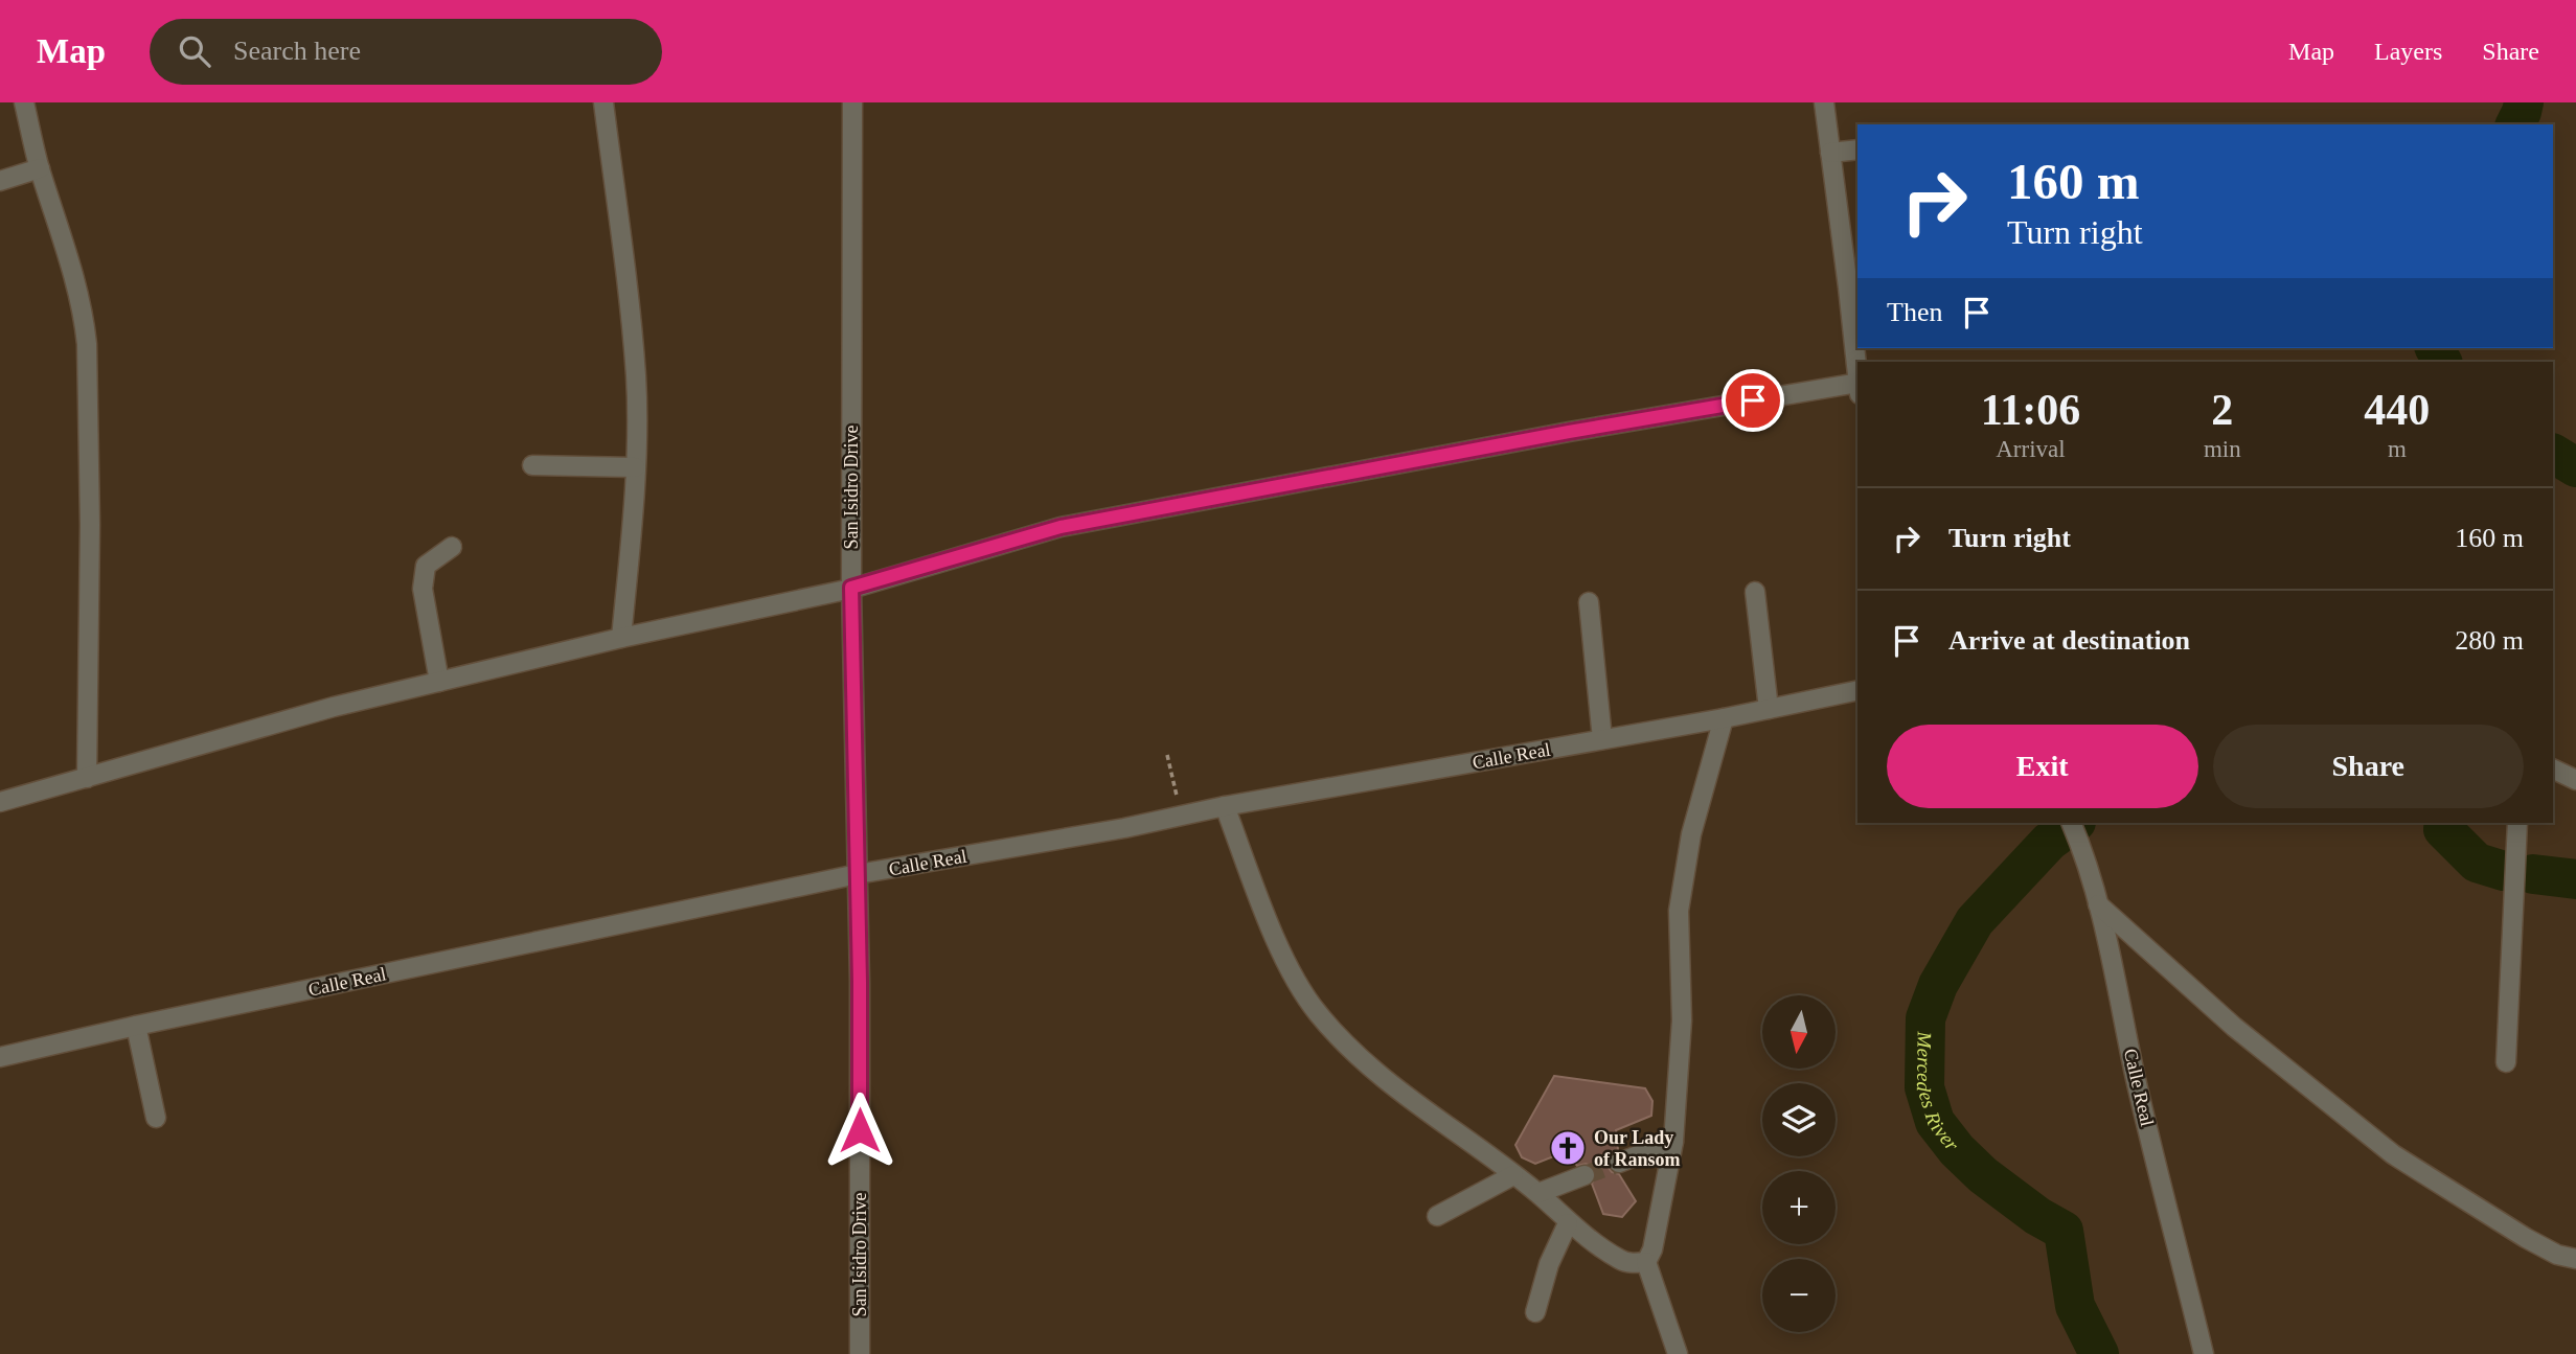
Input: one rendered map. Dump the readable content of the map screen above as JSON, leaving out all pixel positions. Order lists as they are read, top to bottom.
{
  "streets": {
    "street": ["San Isidro Drive", "Calle Real"]
  },
  "crossings": [
    ["San Isidro Drive", "Calle Real"]
  ],
  "water": ["Mercedes River"],
  "places": {
    "church": ["Our Lady of Ransom"]
  },
  "north": "bottom",
  "page": {
    "header": "Map",
    "search": "Search here",
    "nav": ["Map", "Layers", "Share"],
    "turn": ["160 m", "Turn right"],
    "then": "Then",
    "eta": [
      "11:06",
      "Arrival",
      "2",
      "min",
      "440",
      "m"
    ],
    "list": [
      {
        "name": "Turn right",
        "value": "160 m"
      },
      {
        "name": "Arrive at destination",
        "value": "280 m"
      }
    ],
    "buttons": ["Exit", "Share"],
    "map_buttons": ["+", "−"]
  }
}
